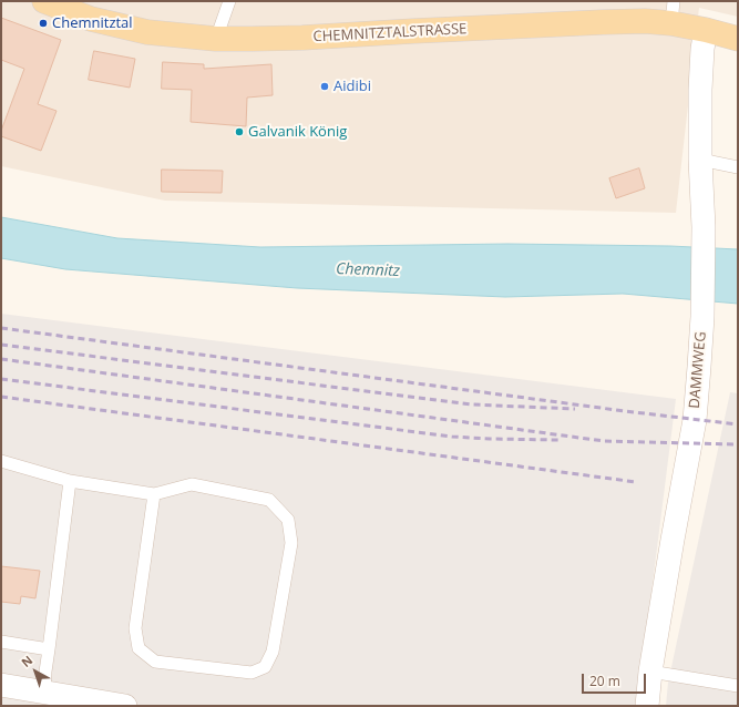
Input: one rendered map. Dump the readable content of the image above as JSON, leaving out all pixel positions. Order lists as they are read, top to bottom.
{
  "streets": {
    "main road": ["CHEMNITZTALSTRASSE"],
    "street": ["DAMMWEG"]
  },
  "crossings": [
    ["CHEMNITZTALSTRASSE", "DAMMWEG"]
  ],
  "water": ["Chemnitz"],
  "places": ["Chemnitztal", "Aidibi", "Galvanik König"],
  "scale_bar": "20 m",
  "north": "top left"
}
